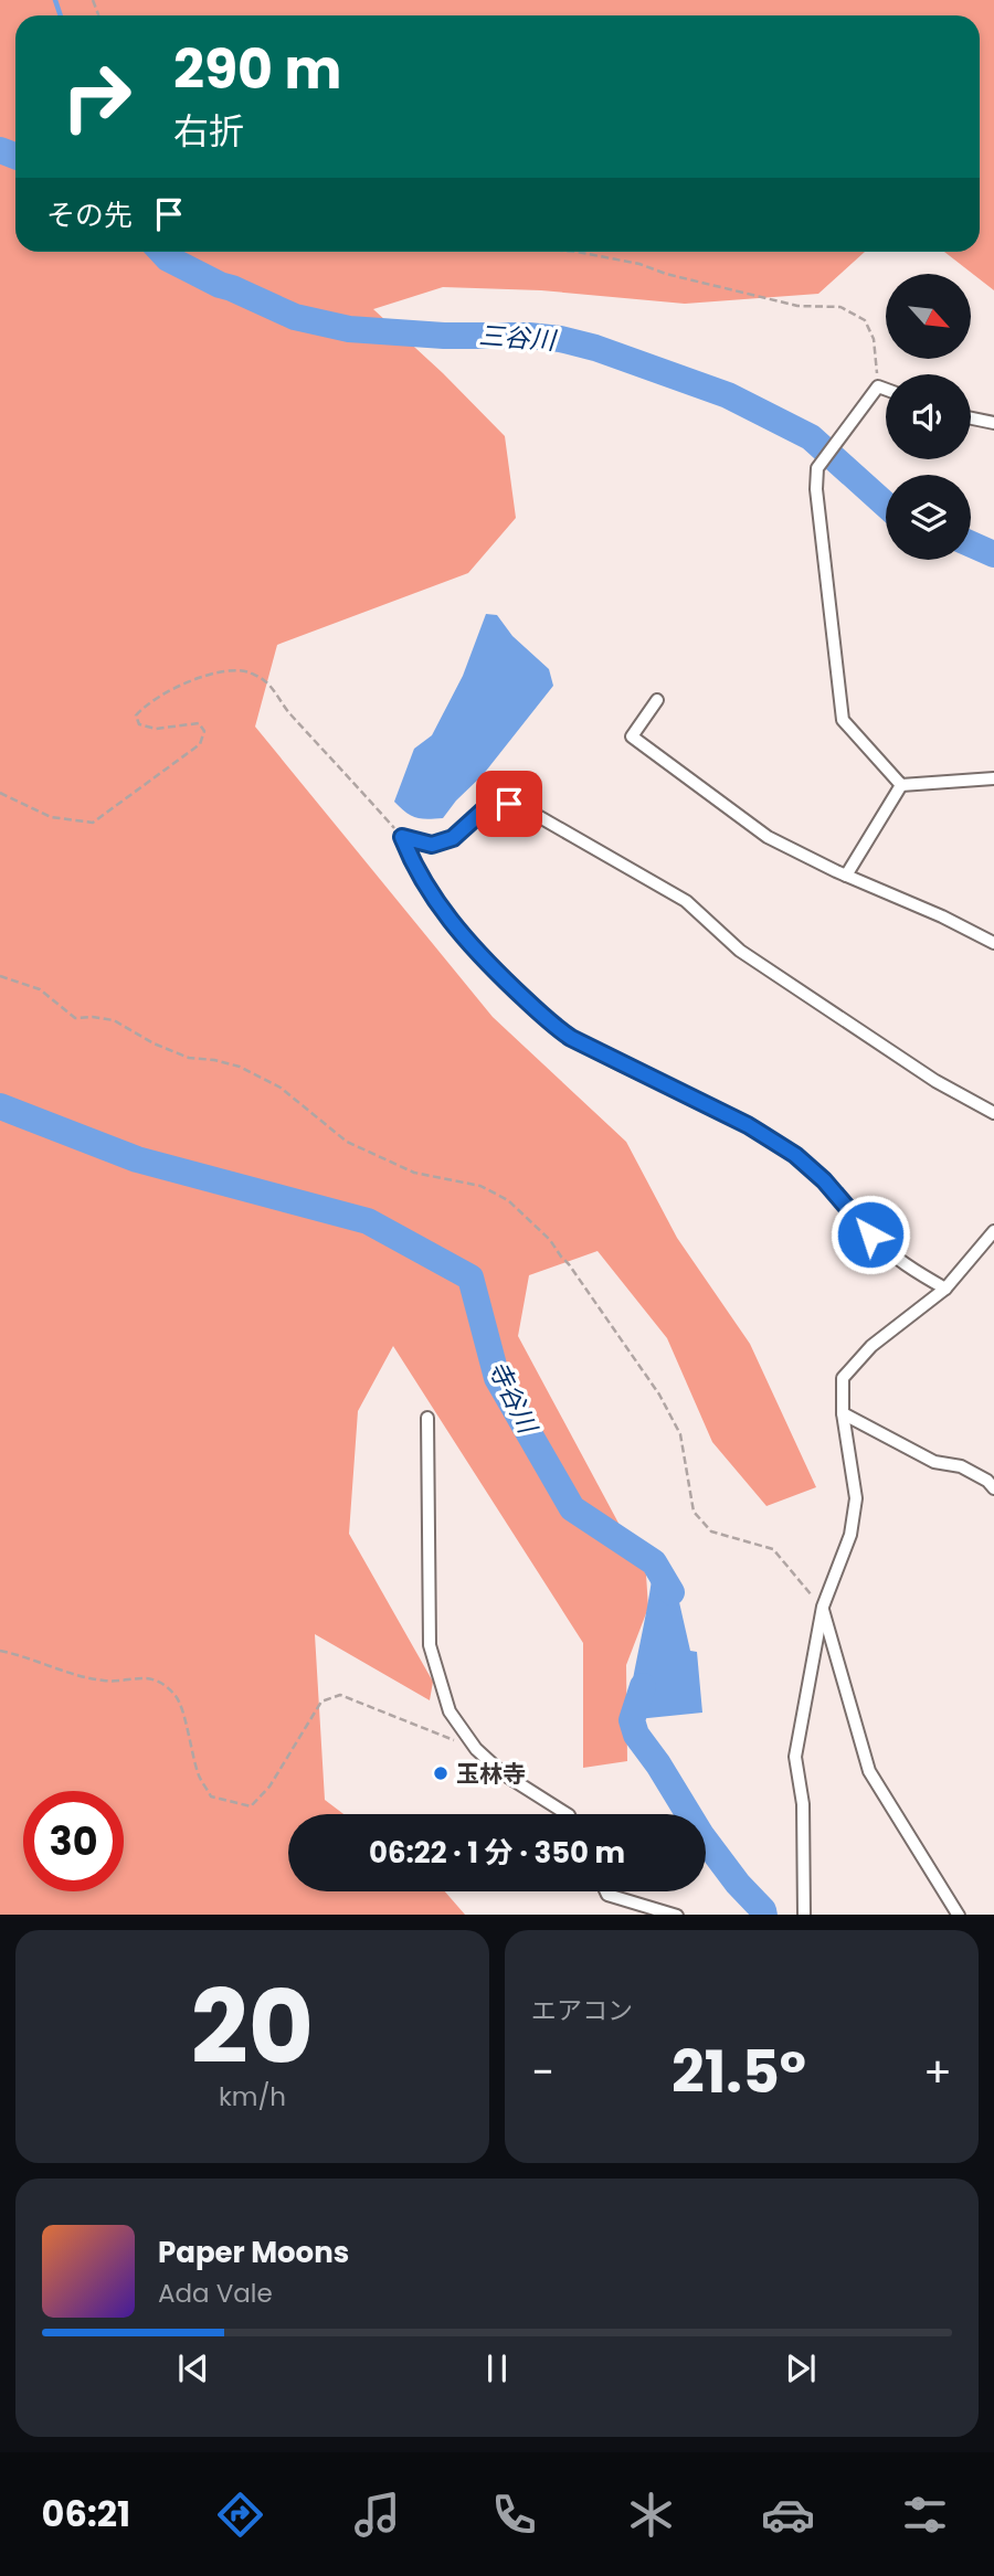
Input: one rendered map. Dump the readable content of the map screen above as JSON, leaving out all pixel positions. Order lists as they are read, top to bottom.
{
  "water": ["三谷川", "寺谷川"],
  "places": ["玉林寺"],
  "north": "bottom right",
  "page": {
    "turn": ["290 m", "右折"],
    "then": "その先",
    "limit": "30",
    "trip": "06:22 · 1 分 · 350 m",
    "tile": [
      ["20", "km/h"],
      "エアコン"
    ],
    "heat": ["−", "21.5°", "+"],
    "song": ["Paper Moons", "Ada Vale"],
    "tabs": "06:21"
  }
}
